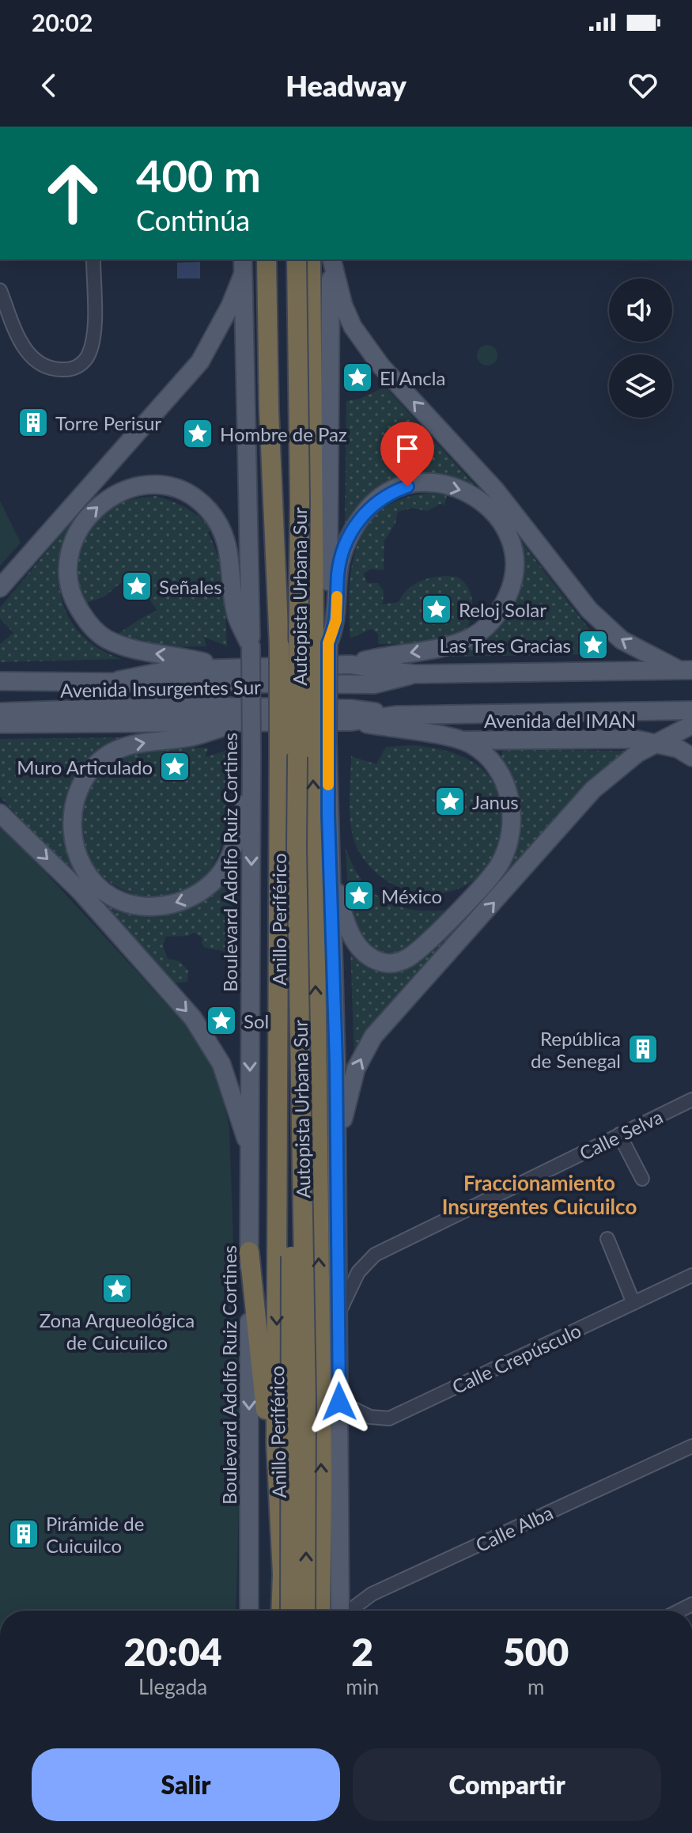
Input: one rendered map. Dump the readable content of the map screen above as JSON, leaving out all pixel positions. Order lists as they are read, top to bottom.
{
  "streets": {
    "highway": ["Autopista Urbana Sur", "Anillo Periférico"],
    "main road": ["Avenida Insurgentes Sur", "Avenida del IMAN", "Boulevard Adolfo Ruiz Cortines"],
    "street": ["Calle Selva", "Calle Crepúsculo", "Calle Alba"]
  },
  "crossings": [
    ["Avenida Insurgentes Sur", "Avenida del IMAN"]
  ],
  "districts": ["Fraccionamiento Insurgentes Cuicuilco"],
  "places": {
    "place": [
      "El Ancla",
      "Hombre de Paz",
      "Señales",
      "Reloj Solar",
      "Las Tres Gracias",
      "Muro Articulado",
      "Janus",
      "México",
      "Sol",
      "Zona Arqueológica de Cuicuilco"
    ],
    "building": ["Torre Perisur", "República de Senegal", "Pirámide de Cuicuilco"]
  },
  "page": {
    "status": "20:02",
    "header": "Headway",
    "turn": ["400 m", "Continúa"],
    "eta": [
      "20:04",
      "Llegada",
      "2",
      "min",
      "500",
      "m"
    ],
    "buttons": ["Salir", "Compartir"]
  }
}
